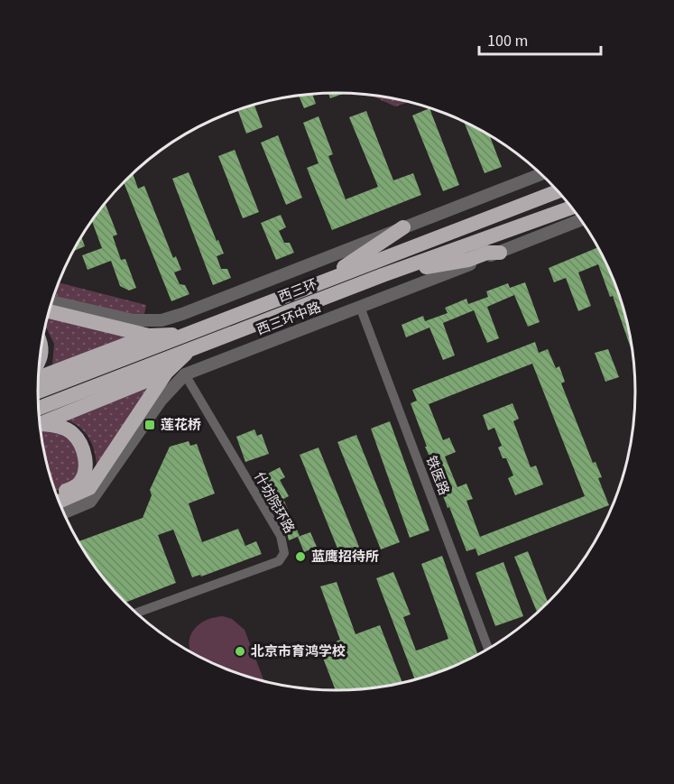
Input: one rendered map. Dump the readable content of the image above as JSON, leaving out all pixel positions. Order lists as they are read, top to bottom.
{
  "streets": {
    "highway": ["西三环"],
    "street": ["西三环中路", "铁医路", "什坊院环路"]
  },
  "crossings": [
    ["西三环中路", "铁医路"],
    ["西三环中路", "什坊院环路"]
  ],
  "places": {
    "transit": ["莲花桥"],
    "other": ["蓝鹰招待所", "北京市育鸿学校"]
  },
  "scale_bar": "100 m"
}
